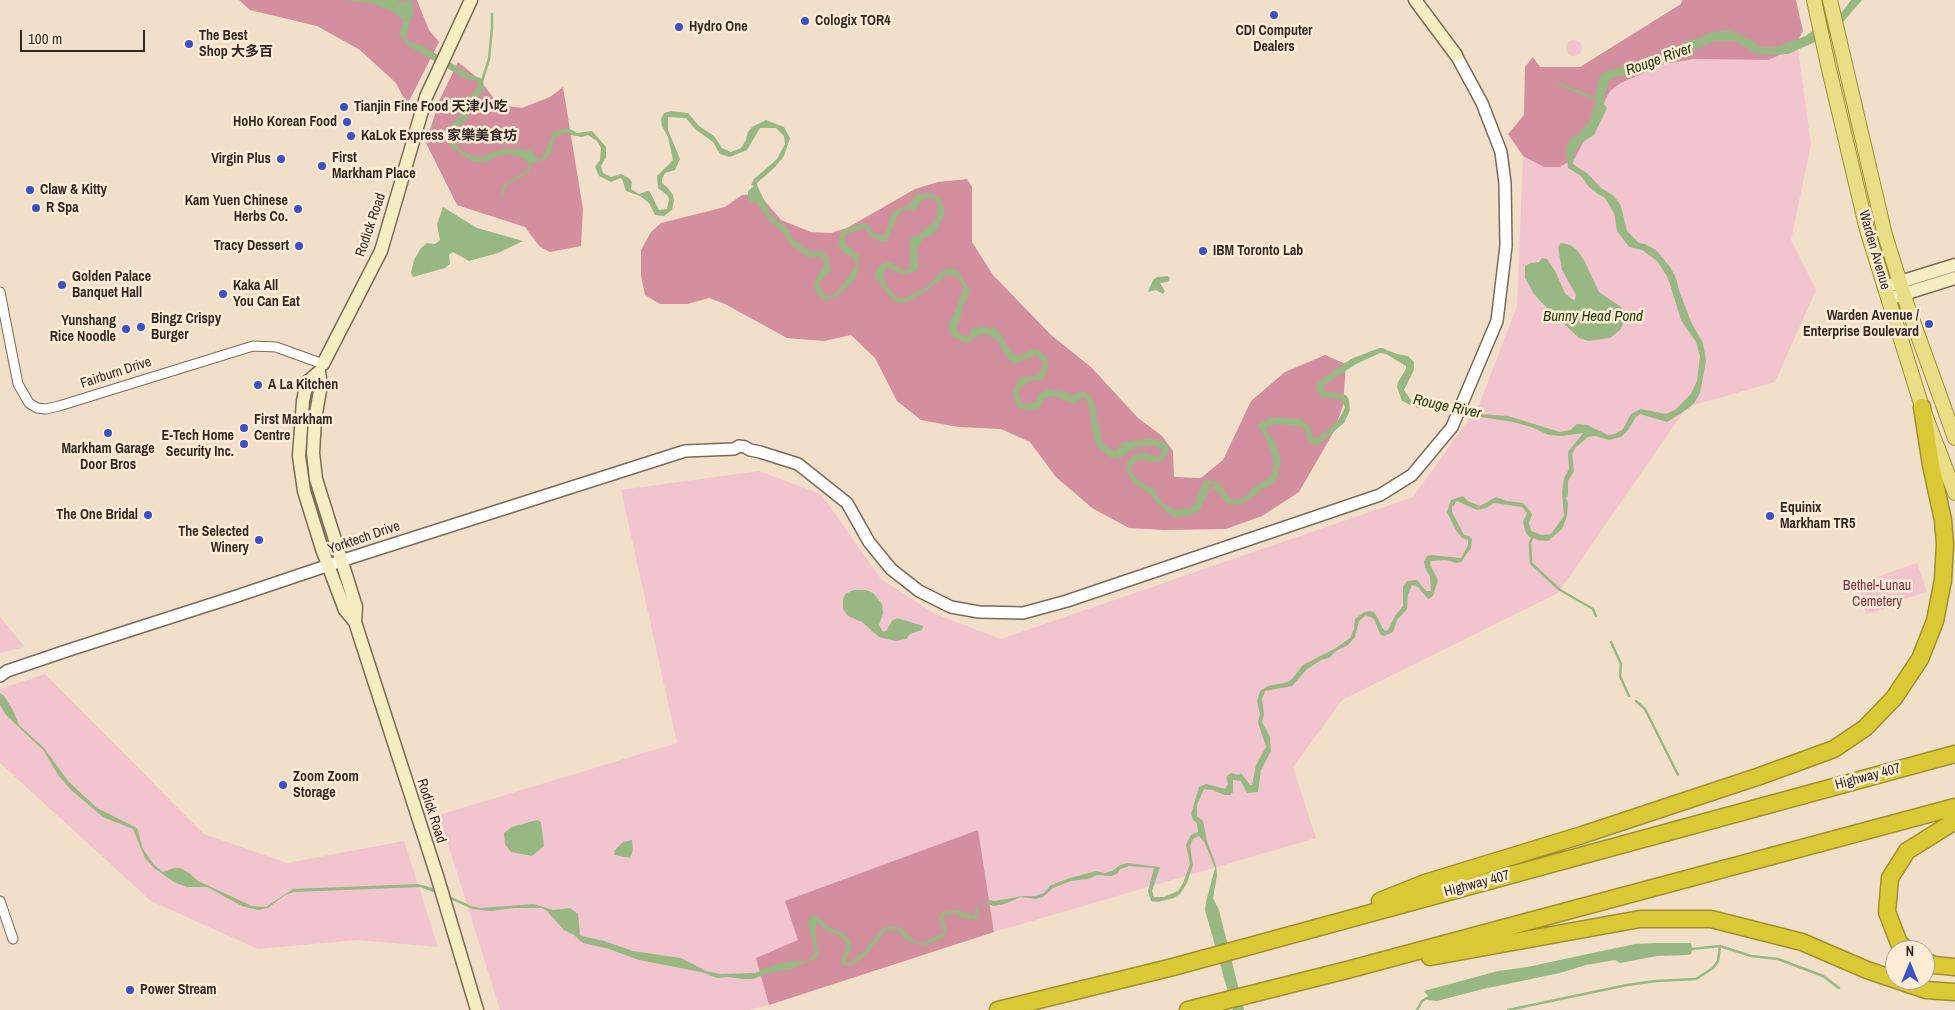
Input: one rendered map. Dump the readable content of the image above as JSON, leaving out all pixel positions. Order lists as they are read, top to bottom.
{
  "streets": {
    "highway": ["Highway 407"],
    "main road": ["Rodick Road", "Warden Avenue"],
    "street": ["Fairburn Drive", "Yorktech Drive"]
  },
  "crossings": [
    ["Rodick Road", "Fairburn Drive"],
    ["Rodick Road", "Yorktech Drive"]
  ],
  "water": ["Rouge River", "Bunny Head Pond"],
  "parks": ["Bethel-Lunau Cemetery"],
  "places": [
    "CDI Computer Dealers",
    "Cologix TOR4",
    "Hydro One",
    "The Best Shop 大多百",
    "Tianjin Fine Food 天津小吃",
    "HoHo Korean Food",
    "KaLok Express 家樂美食坊",
    "Virgin Plus",
    "First Markham Place",
    "Claw & Kitty",
    "R Spa",
    "Kam Yuen Chinese Herbs Co.",
    "Tracy Dessert",
    "IBM Toronto Lab",
    "Golden Palace Banquet Hall",
    "Kaka All You Can Eat",
    "Warden Avenue / Enterprise Boulevard",
    "Bingz Crispy Burger",
    "Yunshang Rice Noodle",
    "A La Kitchen",
    "First Markham Centre",
    "Markham Garage Door Bros",
    "E-Tech Home Security Inc.",
    "The One Bridal",
    "Equinix Markham TR5",
    "The Selected Winery",
    "Zoom Zoom Storage",
    "Power Stream"
  ],
  "scale_bar": "100 m",
  "north": "top"
}
